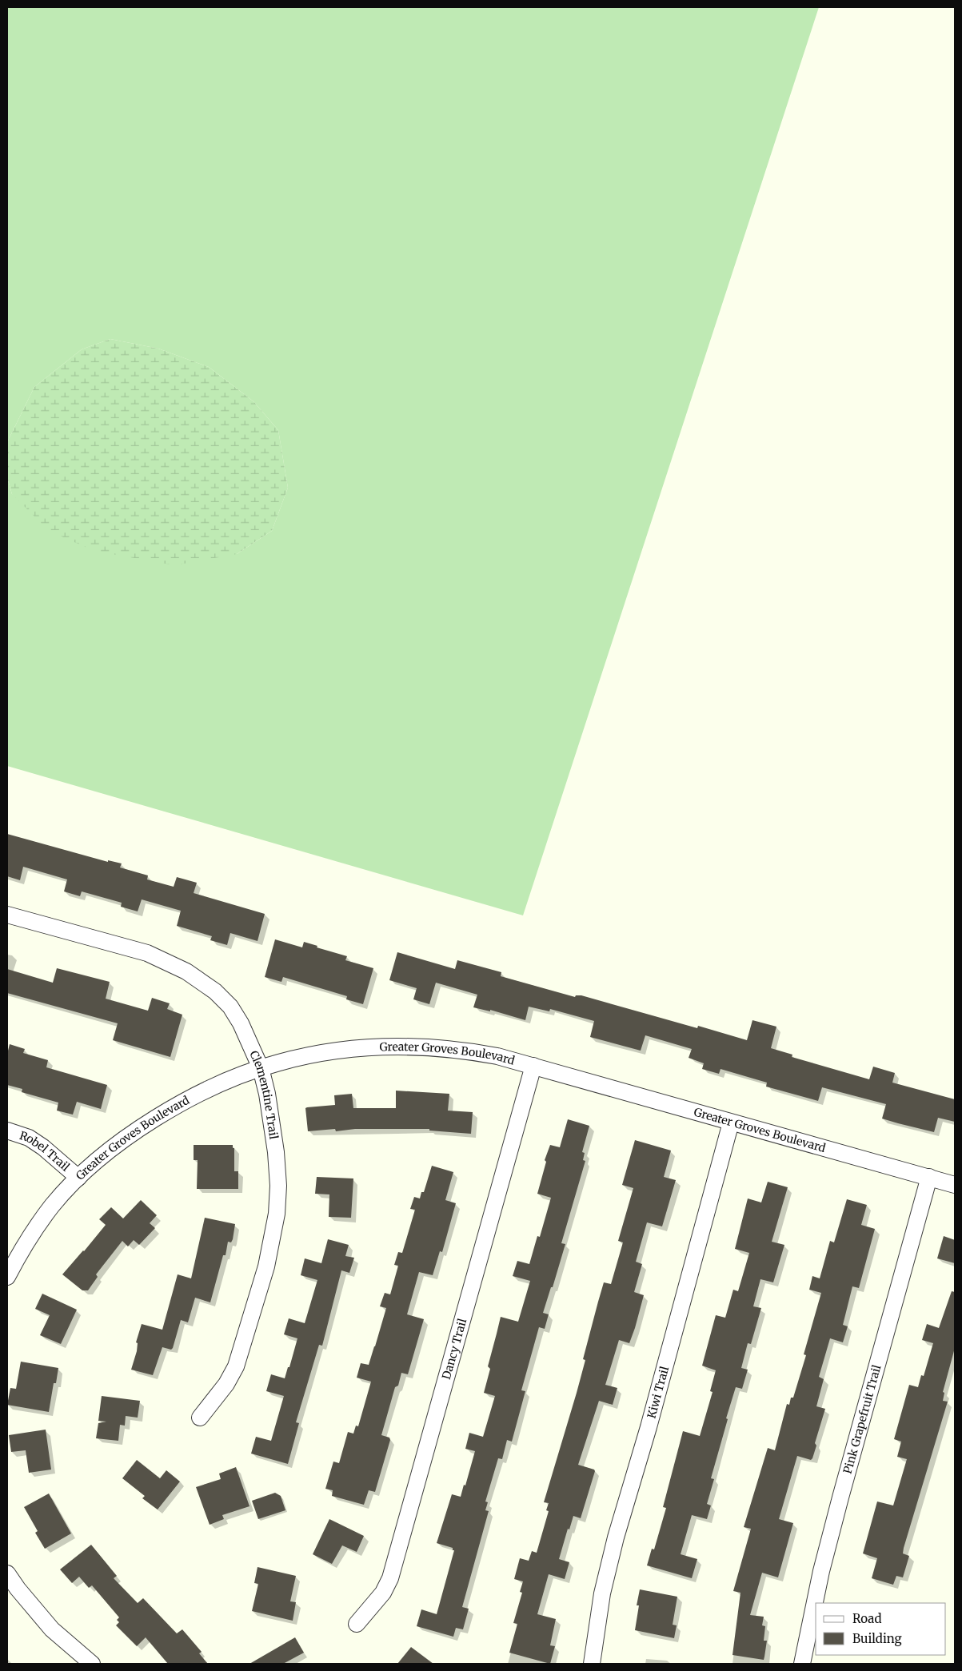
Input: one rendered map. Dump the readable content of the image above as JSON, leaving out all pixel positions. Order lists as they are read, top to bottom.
{
  "streets": {
    "street": [
      "Greater Groves Boulevard",
      "Clementine Trail",
      "Robel Trail",
      "Dancy Trail",
      "Kiwi Trail",
      "Pink Grapefruit Trail"
    ]
  },
  "crossings": [
    ["Greater Groves Boulevard", "Clementine Trail"],
    ["Greater Groves Boulevard", "Robel Trail"],
    ["Greater Groves Boulevard", "Dancy Trail"],
    ["Greater Groves Boulevard", "Kiwi Trail"],
    ["Greater Groves Boulevard", "Pink Grapefruit Trail"]
  ],
  "legend": ["Road", "Building"]
}
